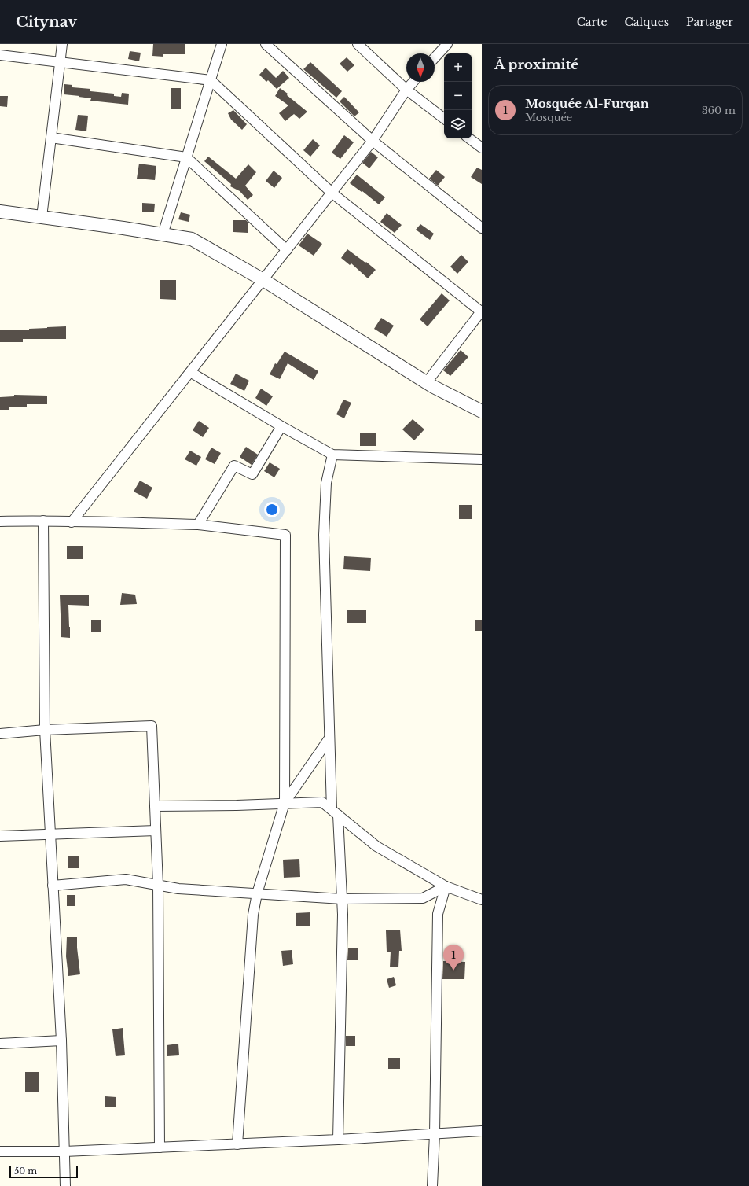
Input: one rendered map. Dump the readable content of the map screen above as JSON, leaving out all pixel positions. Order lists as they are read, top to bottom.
{
  "scale_bar": "50 m",
  "north": "bottom",
  "page": {
    "header": "Citynav",
    "nav": ["Carte", "Calques", "Partager"],
    "heading": "À proximité",
    "map_buttons": ["+", "−"],
    "list": [
      {
        "mark": "1",
        "name": "Mosquée Al-Furqan",
        "note": "Mosquée",
        "value": "360 m"
      }
    ],
    "pins": "1",
    "scale": "50 m"
  }
}
